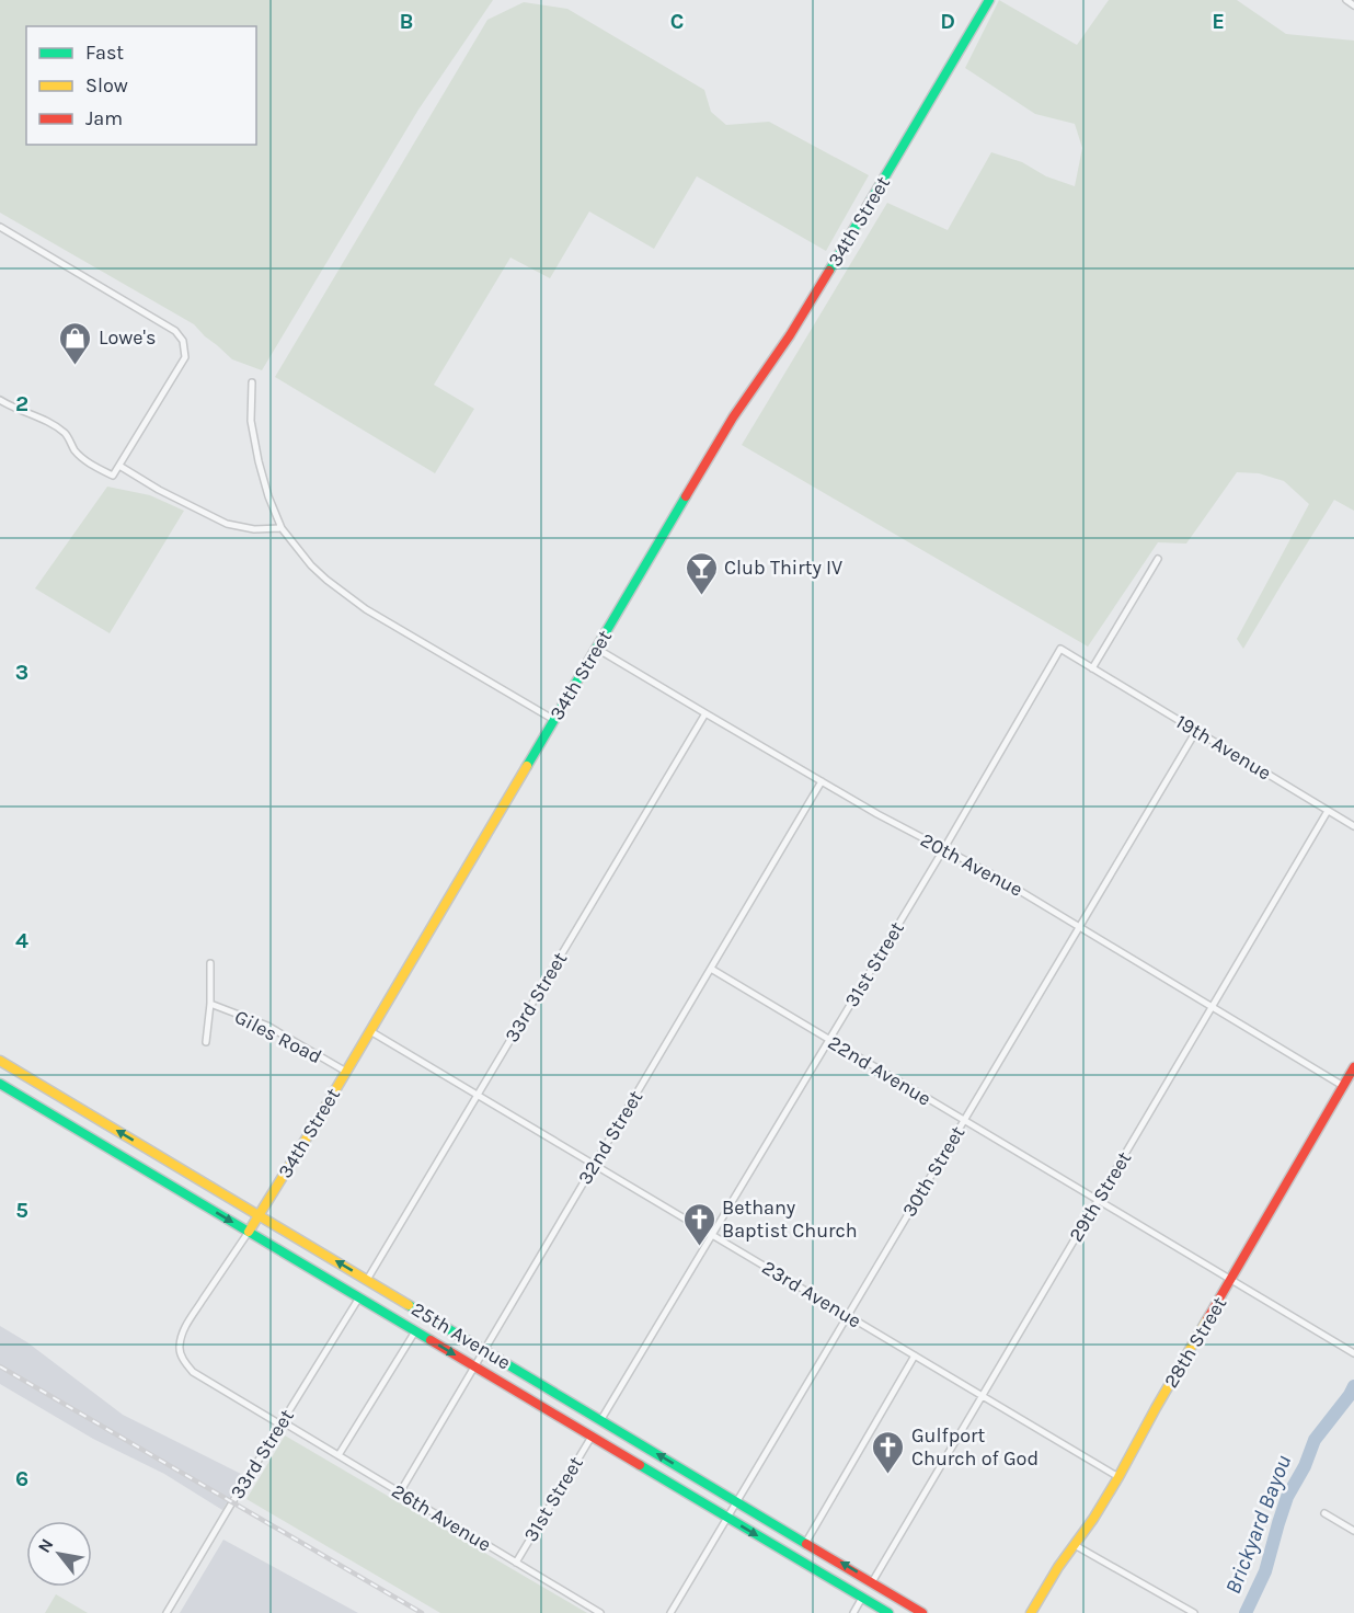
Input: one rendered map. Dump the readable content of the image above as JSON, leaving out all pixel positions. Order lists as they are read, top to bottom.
{
  "streets": {
    "main road": ["34th Street", "25th Avenue", "28th Street"],
    "street": [
      "19th Avenue",
      "20th Avenue",
      "31st Street",
      "33rd Street",
      "Giles Road",
      "22nd Avenue",
      "32nd Street",
      "30th Street",
      "29th Street",
      "23rd Avenue",
      "26th Avenue"
    ]
  },
  "crossings": [
    ["34th Street", "20th Avenue"],
    ["34th Street", "Giles Road"],
    ["34th Street", "23rd Avenue"],
    ["34th Street", "25th Avenue"],
    ["34th Street", "26th Avenue"],
    ["19th Avenue", "31st Street"],
    ["19th Avenue", "30th Street"],
    ["19th Avenue", "29th Street"],
    ["20th Avenue", "31st Street"],
    ["20th Avenue", "33rd Street"],
    ["20th Avenue", "32nd Street"],
    ["20th Avenue", "30th Street"],
    ["20th Avenue", "29th Street"],
    ["20th Avenue", "28th Street"],
    ["31st Street", "22nd Avenue"],
    ["31st Street", "23rd Avenue"],
    ["31st Street", "25th Avenue"],
    ["31st Street", "26th Avenue"],
    ["33rd Street", "23rd Avenue"],
    ["33rd Street", "25th Avenue"],
    ["33rd Street", "26th Avenue"],
    ["22nd Avenue", "32nd Street"],
    ["22nd Avenue", "30th Street"],
    ["22nd Avenue", "29th Street"],
    ["22nd Avenue", "28th Street"],
    ["32nd Street", "23rd Avenue"],
    ["32nd Street", "25th Avenue"],
    ["32nd Street", "26th Avenue"],
    ["30th Street", "23rd Avenue"],
    ["30th Street", "25th Avenue"],
    ["29th Street", "23rd Avenue"],
    ["29th Street", "25th Avenue"],
    ["23rd Avenue", "28th Street"]
  ],
  "water": ["Brickyard Bayou"],
  "places": {
    "shop": ["Lowe's"],
    "bar": ["Club Thirty IV"],
    "church": ["Bethany Baptist Church", "Gulfport Church of God"]
  },
  "legend": ["Fast", "Slow", "Jam"],
  "north": "top left",
  "grid": {
    "columns": [
      "B",
      "C",
      "D",
      "E"
    ],
    "rows": [
      "2",
      "3",
      "4",
      "5",
      "6"
    ]
  }
}
